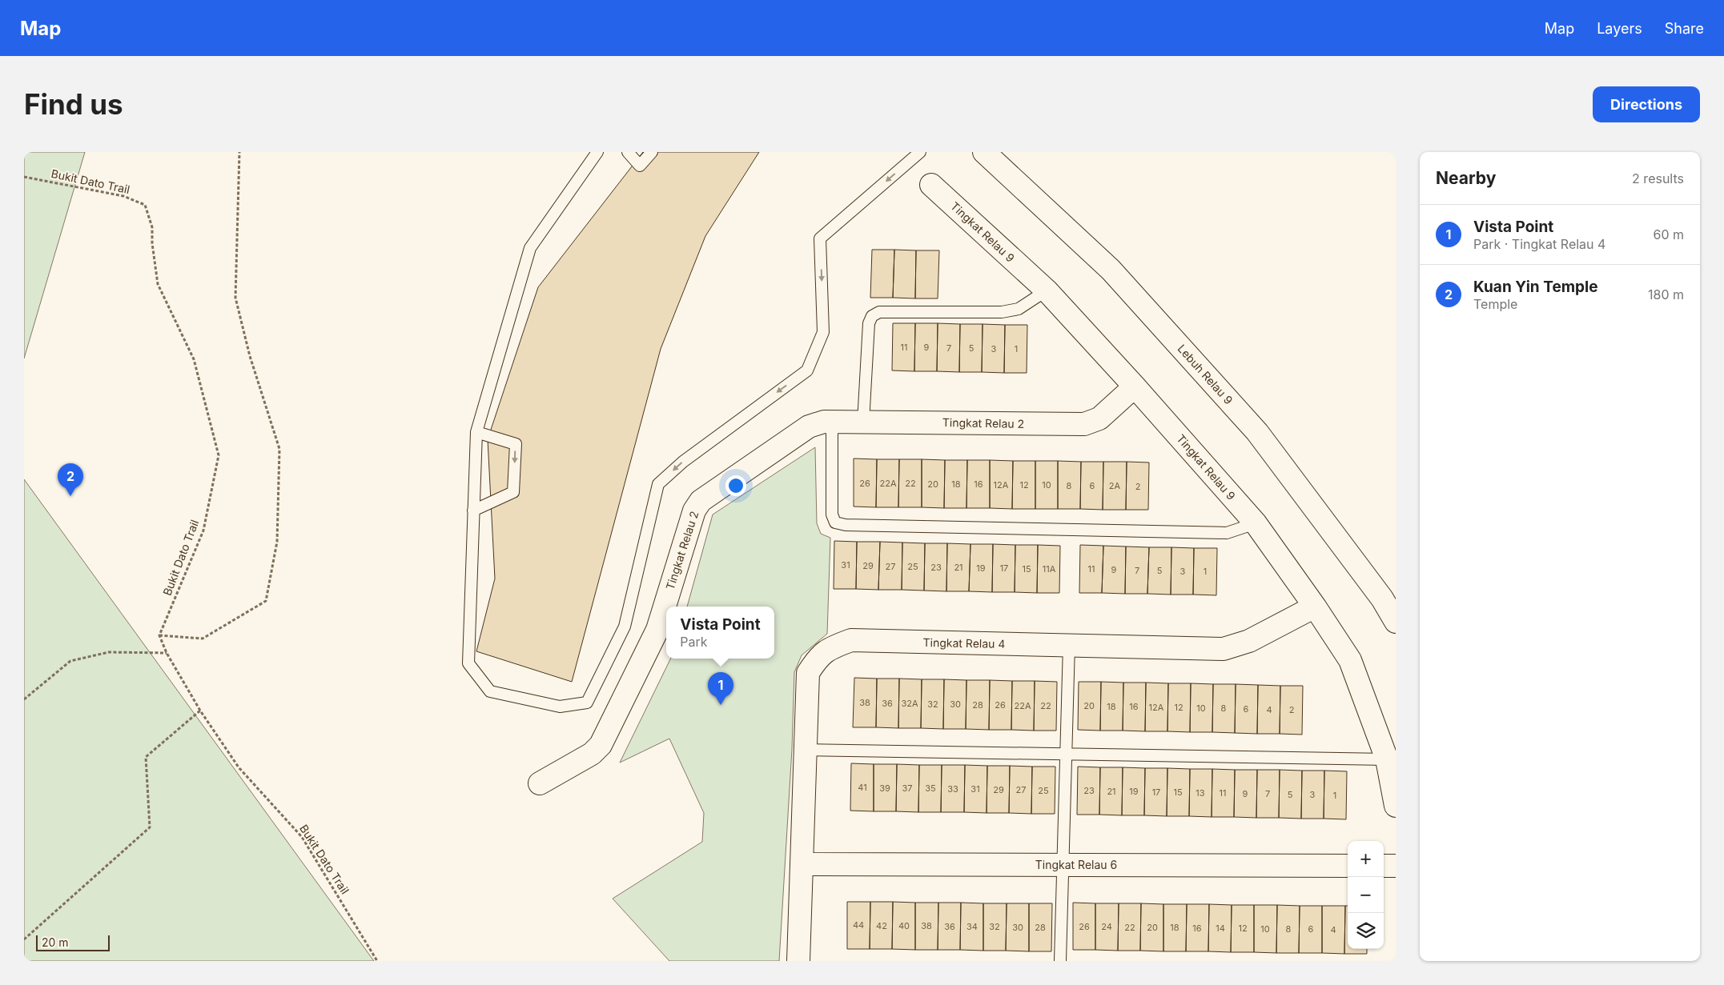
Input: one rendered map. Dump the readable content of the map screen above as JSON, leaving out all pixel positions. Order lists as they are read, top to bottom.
{
  "streets": {
    "street": [
      "Tingkat Relau 9",
      "Lebuh Relau 9",
      "Tingkat Relau 2",
      "Tingkat Relau 4",
      "Tingkat Relau 6"
    ],
    "path": ["Bukit Dato Trail"]
  },
  "crossings": [
    ["Tingkat Relau 9", "Tingkat Relau 2"],
    ["Tingkat Relau 9", "Tingkat Relau 4"],
    ["Tingkat Relau 4", "Tingkat Relau 6"]
  ],
  "house_numbers": [
    "11",
    "9",
    "7",
    "5",
    "3",
    "1",
    "26",
    "22A",
    "22",
    "20",
    "18",
    "16",
    "12A",
    "12",
    "10",
    "8",
    "6",
    "2A",
    "2",
    "31",
    "29",
    "27",
    "25",
    "23",
    "21",
    "19",
    "17",
    "15",
    "11A",
    "11",
    "9",
    "7",
    "5",
    "3",
    "1",
    "38",
    "36",
    "32A",
    "32",
    "30",
    "28",
    "26",
    "22A",
    "22",
    "20",
    "18",
    "16",
    "12A",
    "12",
    "10",
    "8",
    "6",
    "4",
    "2",
    "41",
    "39",
    "37",
    "35",
    "33",
    "31",
    "29",
    "27",
    "25",
    "23",
    "21",
    "19",
    "17",
    "15",
    "13",
    "11",
    "9",
    "7",
    "5",
    "3",
    "1",
    "44",
    "42",
    "40",
    "38",
    "36",
    "34",
    "32",
    "26",
    "24",
    "30",
    "28",
    "22",
    "20",
    "18",
    "16",
    "14",
    "12",
    "10",
    "8",
    "6",
    "4"
  ],
  "scale_bar": "20 m",
  "page": {
    "header": "Map",
    "nav": ["Map", "Layers", "Share"],
    "buttons": "Directions",
    "title": "Find us",
    "heading": ["Nearby", "2 results"],
    "list": [
      {
        "mark": "1",
        "name": "Vista Point",
        "note": "Park · Tingkat Relau 4",
        "value": "60 m"
      },
      {
        "mark": "2",
        "name": "Kuan Yin Temple",
        "note": "Temple",
        "value": "180 m"
      }
    ],
    "pins": ["2", "1"],
    "popup": ["Vista Point", "Park"],
    "map_buttons": ["+", "−"],
    "scale": "20 m"
  }
}
